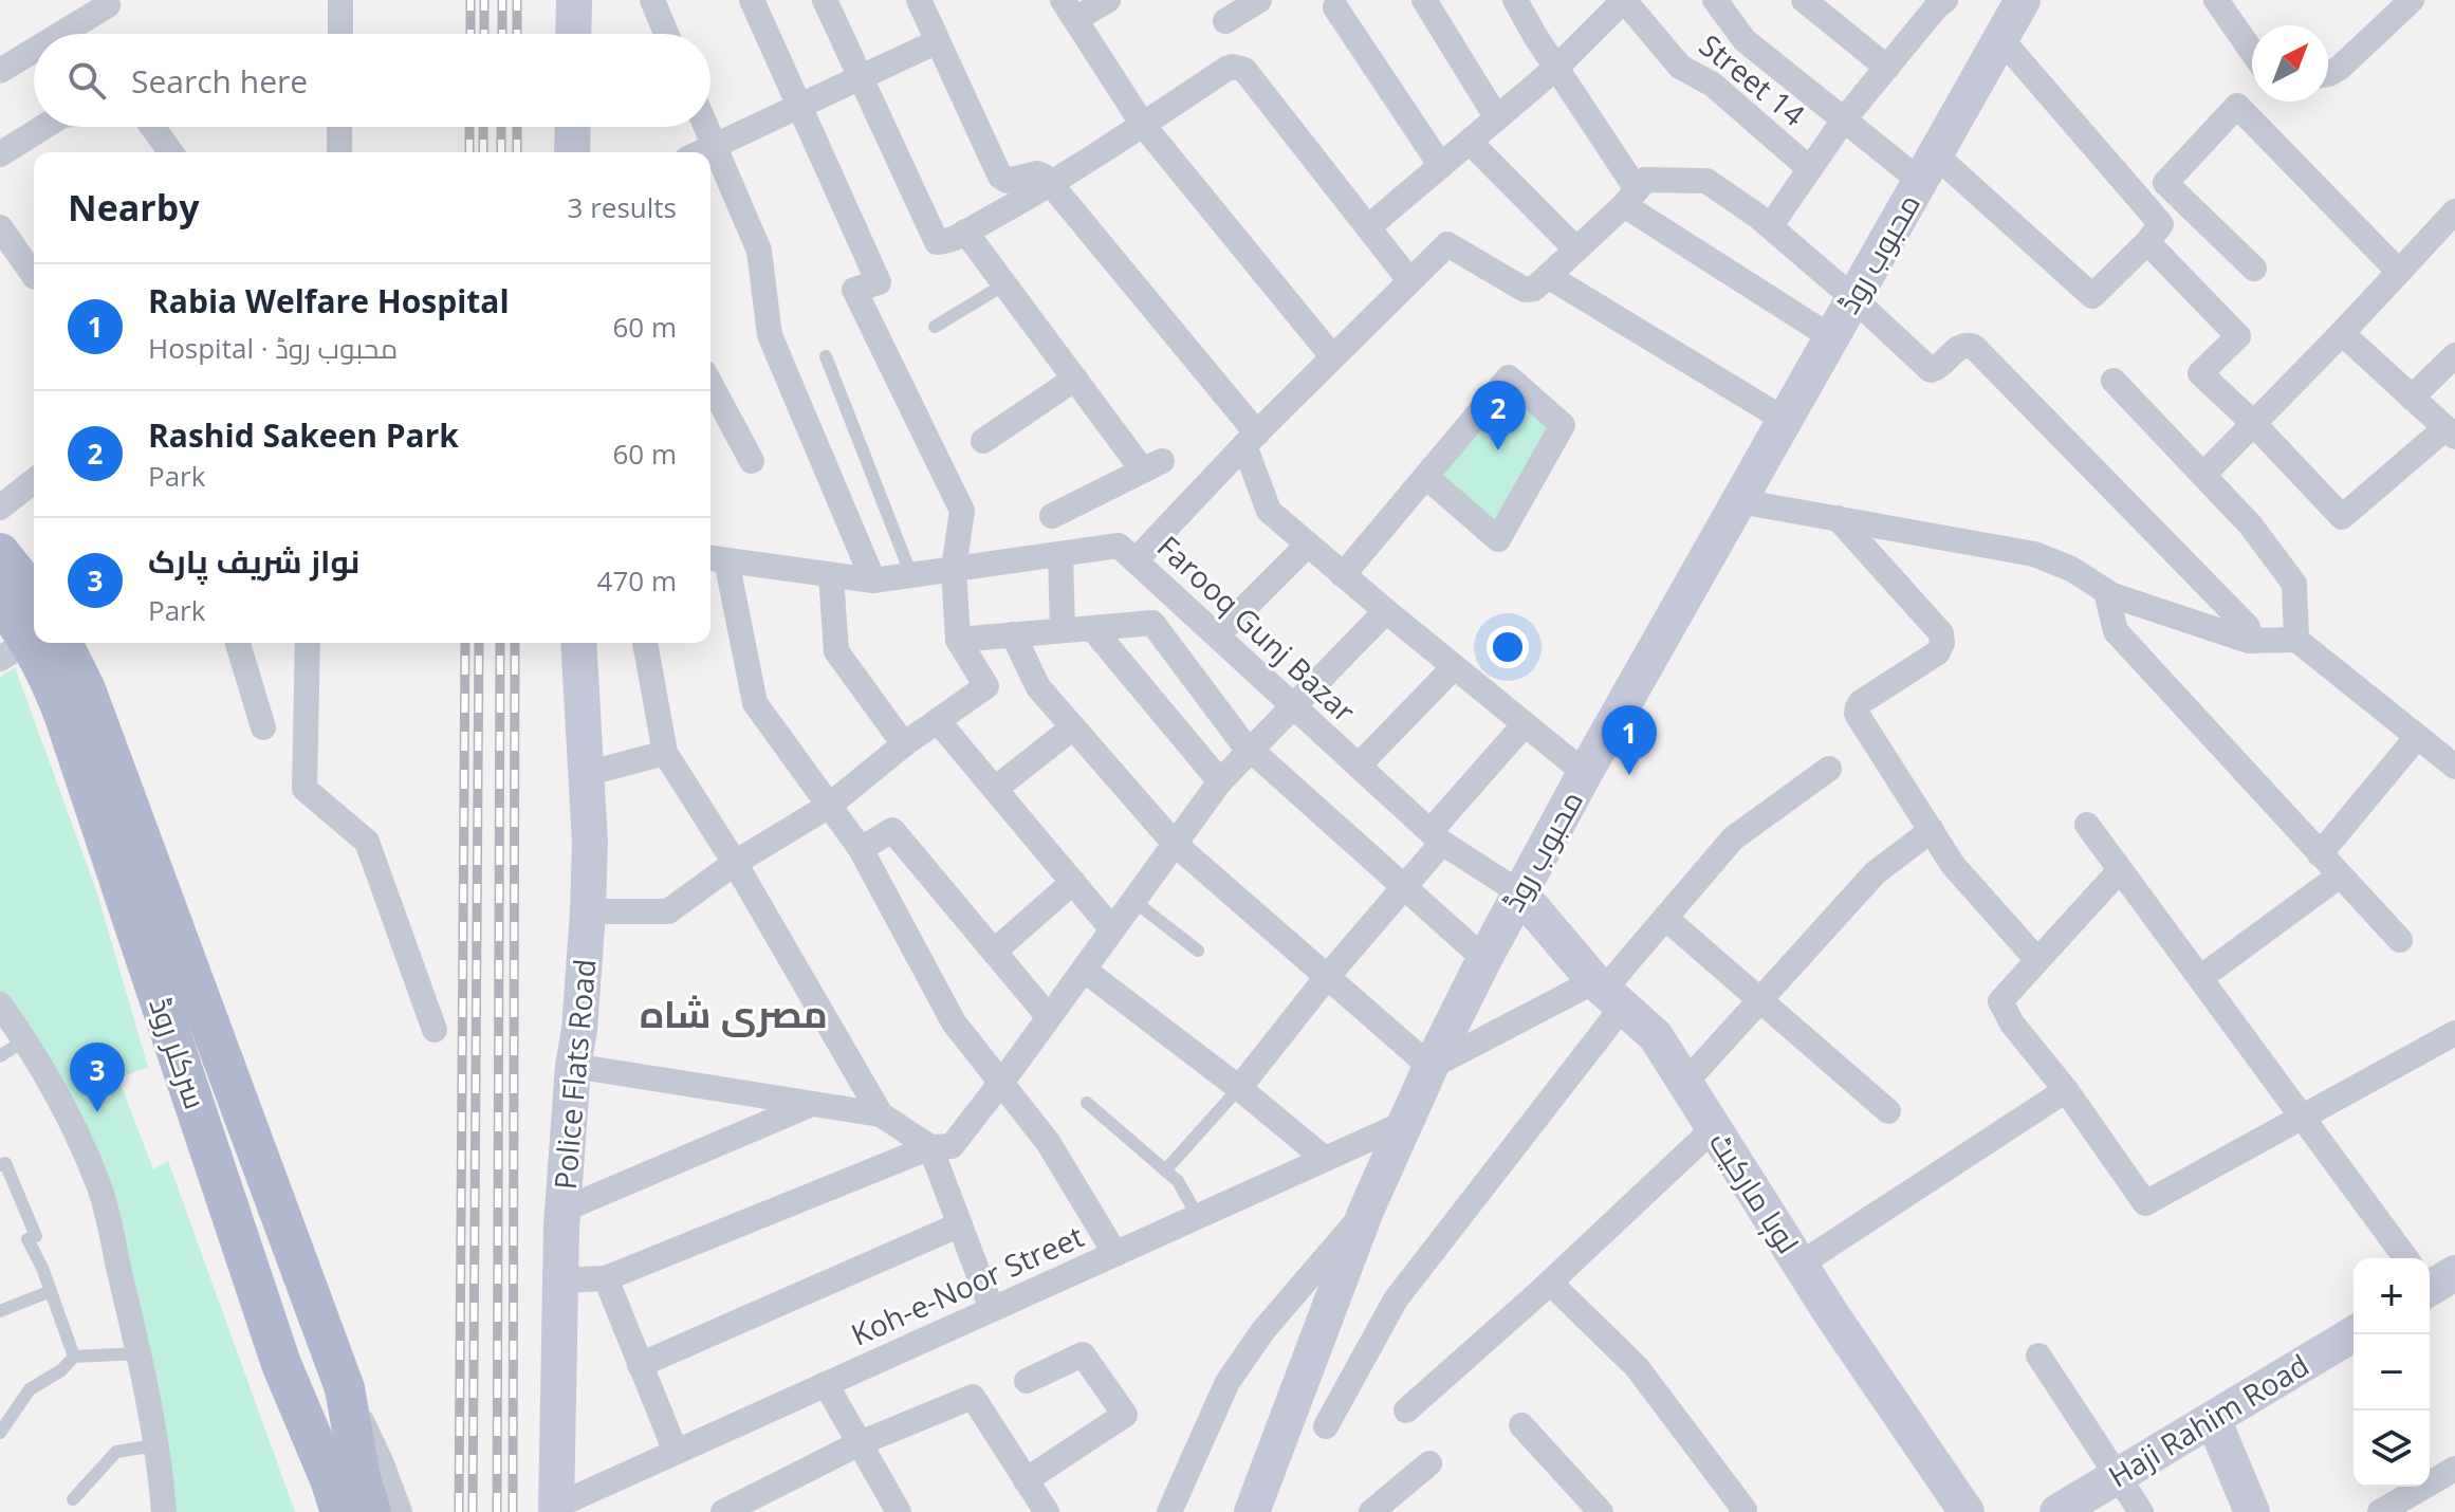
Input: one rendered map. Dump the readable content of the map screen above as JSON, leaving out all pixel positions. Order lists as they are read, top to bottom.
{
  "streets": {
    "main road": [
      "محبوب روڈ",
      "سرکلر روڈ",
      "Police Flats Road",
      "لوہا مارکیٹ",
      "Haji Rahim Road"
    ],
    "street": ["Street 14", "Farooq Gunj Bazar", "Koh-e-Noor Street"]
  },
  "crossings": [
    ["محبوب روڈ", "Farooq Gunj Bazar"],
    ["محبوب روڈ", "لوہا مارکیٹ"],
    ["محبوب روڈ", "Koh-e-Noor Street"],
    ["Farooq Gunj Bazar", "لوہا مارکیٹ"],
    ["Police Flats Road", "Koh-e-Noor Street"]
  ],
  "districts": ["مصری شاہ"],
  "north": "top right",
  "page": {
    "search": "Search here",
    "heading": ["Nearby", "3 results"],
    "list": [
      {
        "mark": "1",
        "name": "Rabia Welfare Hospital",
        "note": "Hospital · محبوب روڈ",
        "value": "60 m"
      },
      {
        "mark": "2",
        "name": "Rashid Sakeen Park",
        "note": "Park",
        "value": "60 m"
      },
      {
        "mark": "3",
        "name": "نواز شریف پارک",
        "note": "Park",
        "value": "470 m"
      }
    ],
    "pins": ["2", "1", "3"],
    "map_buttons": ["+", "−"]
  }
}
